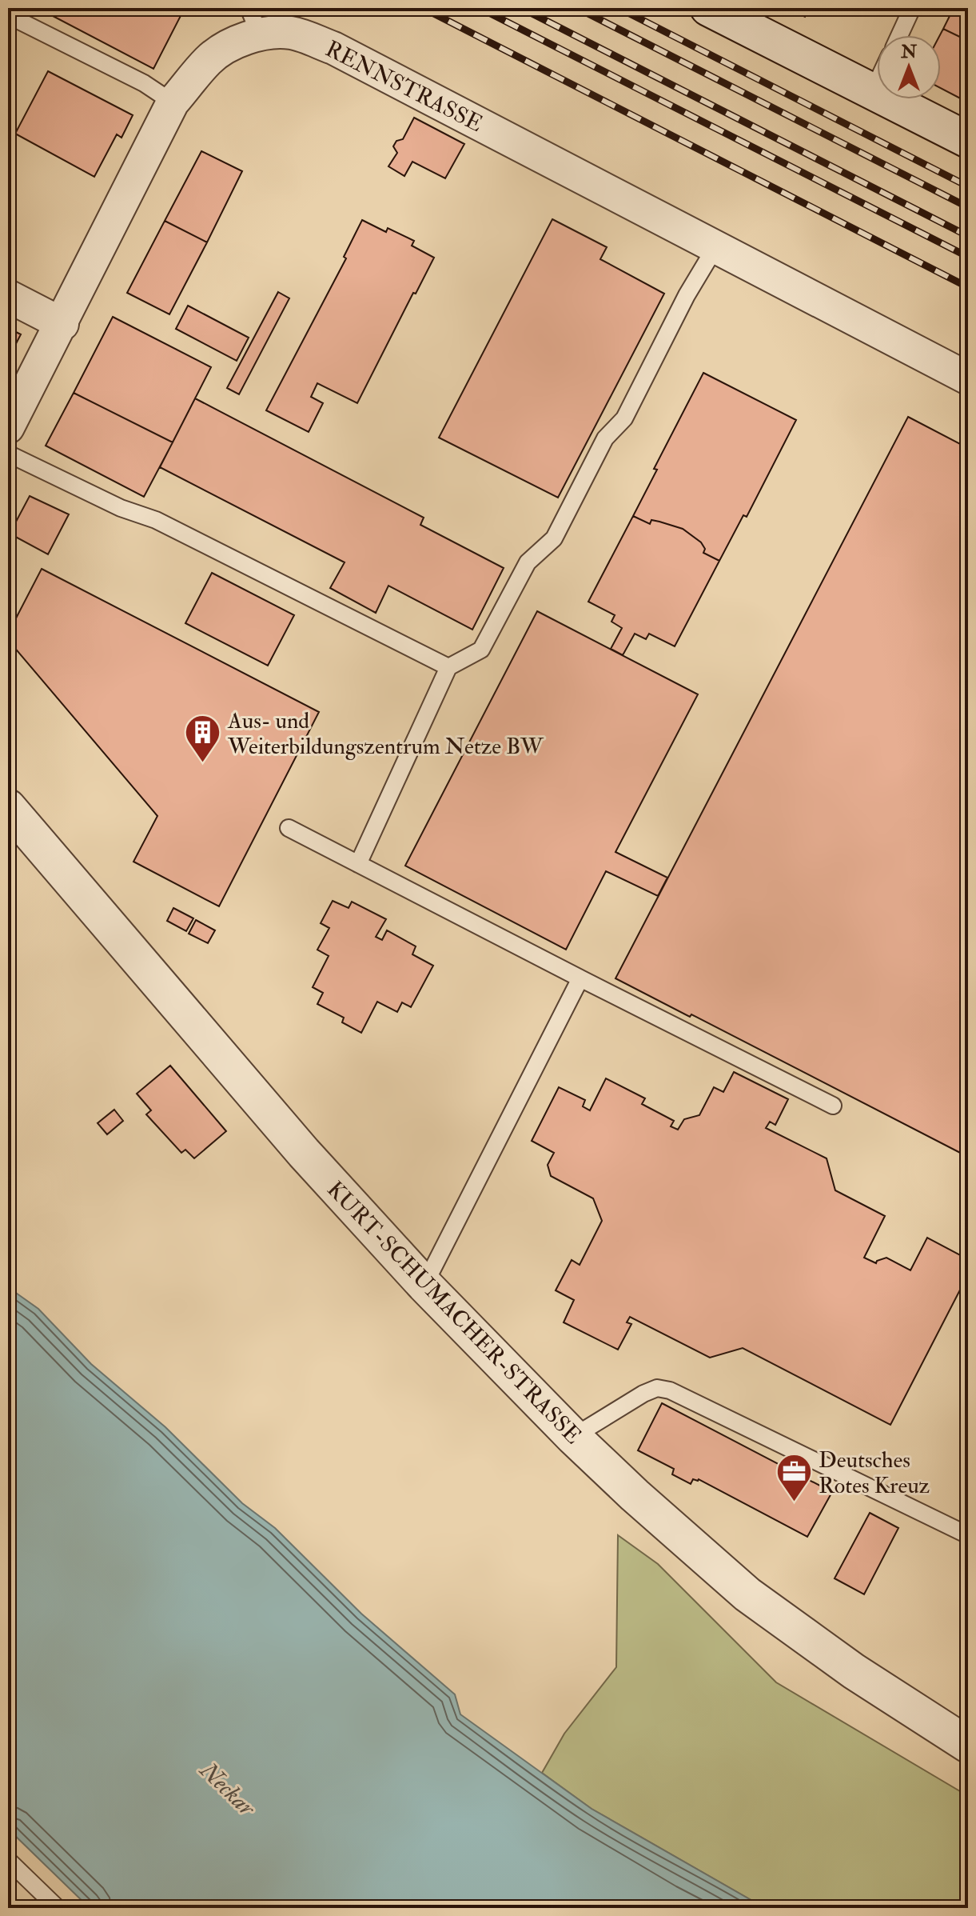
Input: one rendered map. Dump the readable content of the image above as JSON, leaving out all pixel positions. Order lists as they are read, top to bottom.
{
  "streets": {
    "street": ["RENNSTRASSE", "KURT-SCHUMACHER-STRASSE"]
  },
  "water": ["Neckar"],
  "places": {
    "building": ["Aus- und Weiterbildungszentrum Netze BW"],
    "office": ["Deutsches Rotes Kreuz"]
  },
  "north": "top"
}
